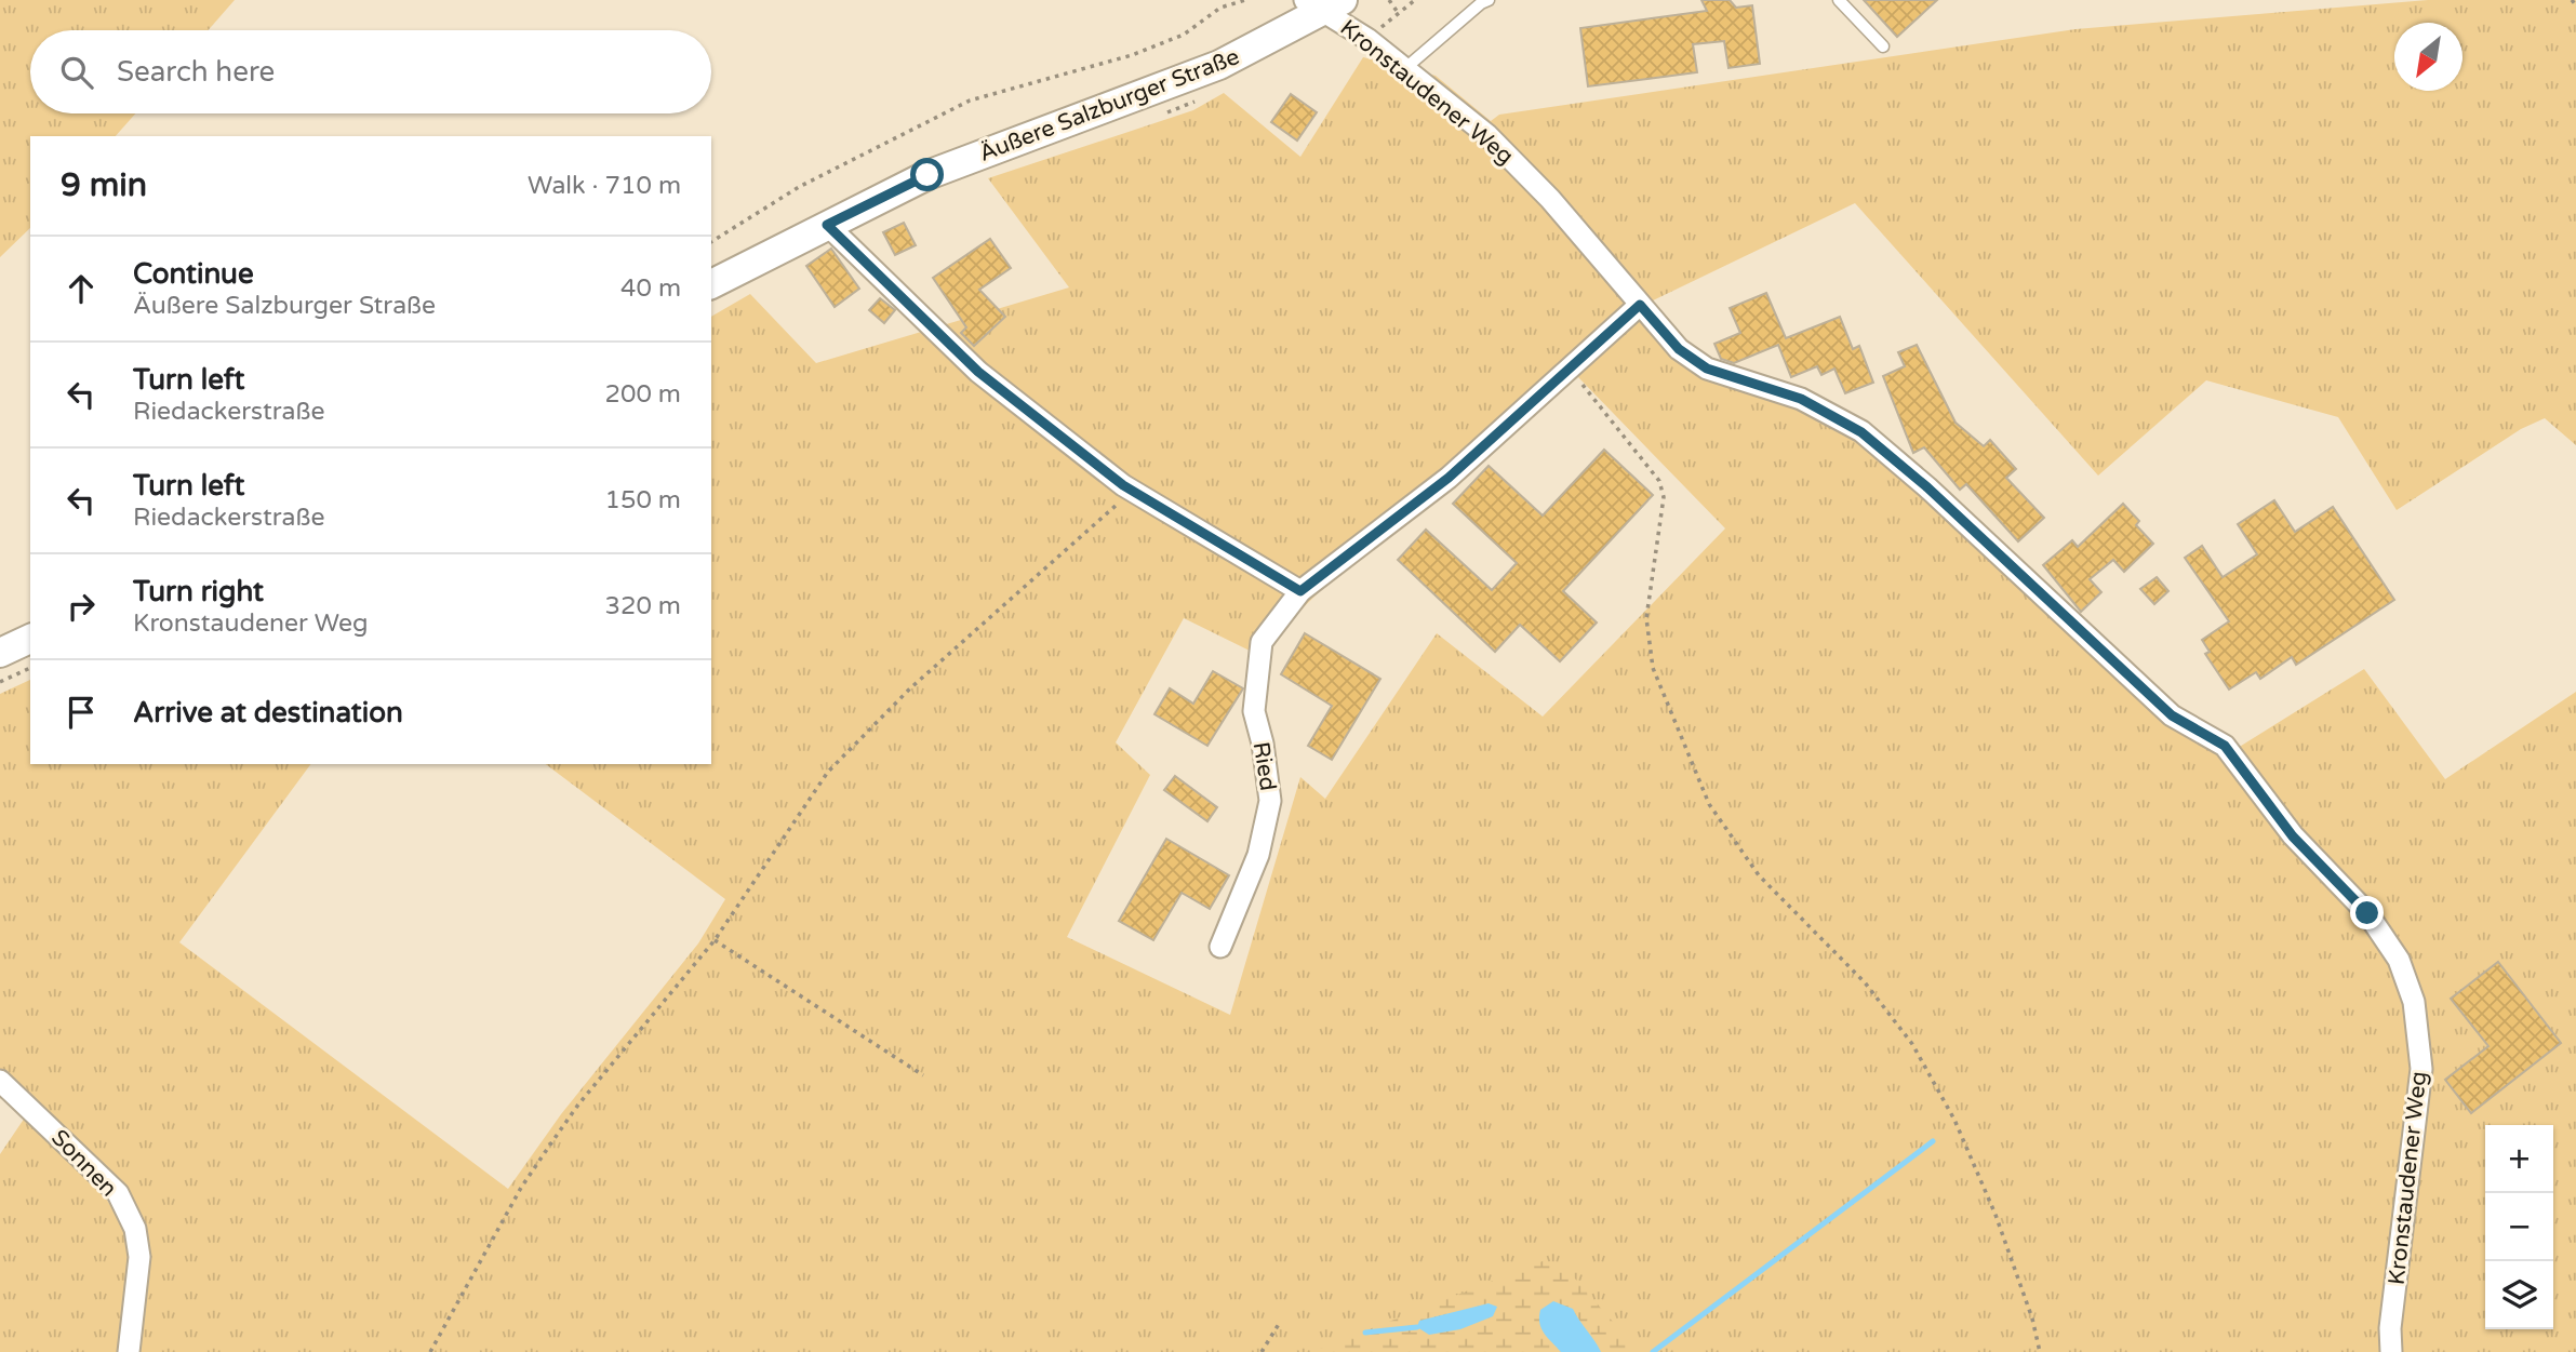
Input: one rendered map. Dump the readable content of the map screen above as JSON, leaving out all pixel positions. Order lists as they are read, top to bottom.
{
  "streets": {
    "main road": ["Äußere Salzburger Straße"],
    "street": ["Kronstaudener Weg", "Ried", "Sonnen"]
  },
  "crossings": [
    ["Kronstaudener Weg", "Äußere Salzburger Straße"],
    ["Kronstaudener Weg", "Ried"]
  ],
  "north": "bottom left",
  "page": {
    "search": "Search here",
    "heading": ["9 min", "Walk · 710 m"],
    "list": [
      ["Continue", "Äußere Salzburger Straße", "40 m"],
      ["Turn left", "Riedackerstraße", "200 m"],
      ["Turn left", "Riedackerstraße", "150 m"],
      ["Turn right", "Kronstaudener Weg", "320 m"],
      "Arrive at destination"
    ],
    "map_buttons": ["+", "−"]
  }
}
